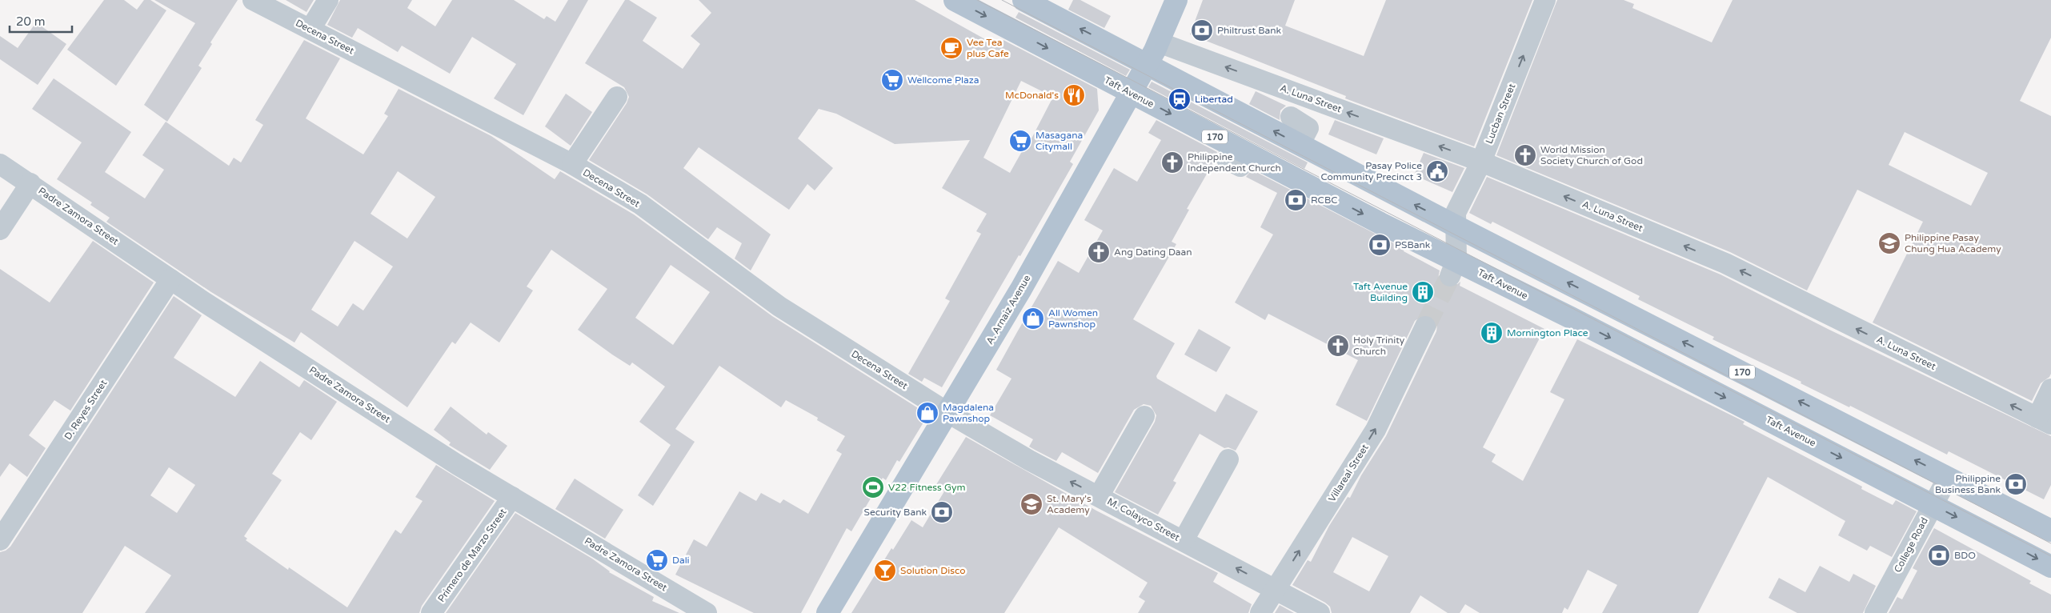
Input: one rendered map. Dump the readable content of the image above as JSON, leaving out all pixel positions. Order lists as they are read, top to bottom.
{
  "streets": {
    "main road": ["Taft Avenue", "170", "A. Arnaiz Avenue"],
    "street": [
      "Decena Street",
      "A. Luna Street",
      "Lucban Street",
      "Padre Zamora Street",
      "D. Reyes Street",
      "Villareal Street",
      "M. Colayco Street",
      "College Road",
      "Primero de Marzo Street"
    ]
  },
  "crossings": [
    ["Decena Street", "A. Arnaiz Avenue"],
    ["Decena Street", "M. Colayco Street"],
    ["Taft Avenue", "A. Arnaiz Avenue"],
    ["Taft Avenue", "College Road"],
    ["A. Luna Street", "Lucban Street"],
    ["A. Luna Street", "A. Arnaiz Avenue"],
    ["Lucban Street", "170"],
    ["170", "A. Arnaiz Avenue"],
    ["170", "College Road"],
    ["Padre Zamora Street", "D. Reyes Street"],
    ["Padre Zamora Street", "Primero de Marzo Street"],
    ["A. Arnaiz Avenue", "M. Colayco Street"],
    ["Villareal Street", "M. Colayco Street"]
  ],
  "one_way": [
    "A. Luna Street",
    "Lucban Street",
    "Villareal Street",
    "M. Colayco Street"
  ],
  "places": {
    "bank": [
      "Philtrust Bank",
      "RCBC",
      "PSBank",
      "Philippine Business Bank",
      "Security Bank",
      "BDO"
    ],
    "cafe": ["Vee Tea plus Cafe"],
    "supermarket": ["Wellcome Plaza", "Masagana Citymall", "Dali"],
    "restaurant": ["McDonald's"],
    "station": ["Libertad"],
    "church": [
      "World Mission Society Church of God",
      "Philippine Independent Church",
      "Ang Dating Daan",
      "Holy Trinity Church"
    ],
    "public building": ["Pasay Police Community Precinct 3"],
    "school or university": ["Philippine Pasay Chung Hua Academy", "St. Mary's Academy"],
    "building": ["Taft Avenue Building", "Mornington Place"],
    "shop": ["All Women Pawnshop", "Magdalena Pawnshop"],
    "sports": ["V22 Fitness Gym"],
    "bar": ["Solution Disco"]
  },
  "scale_bar": "20 m"
}
